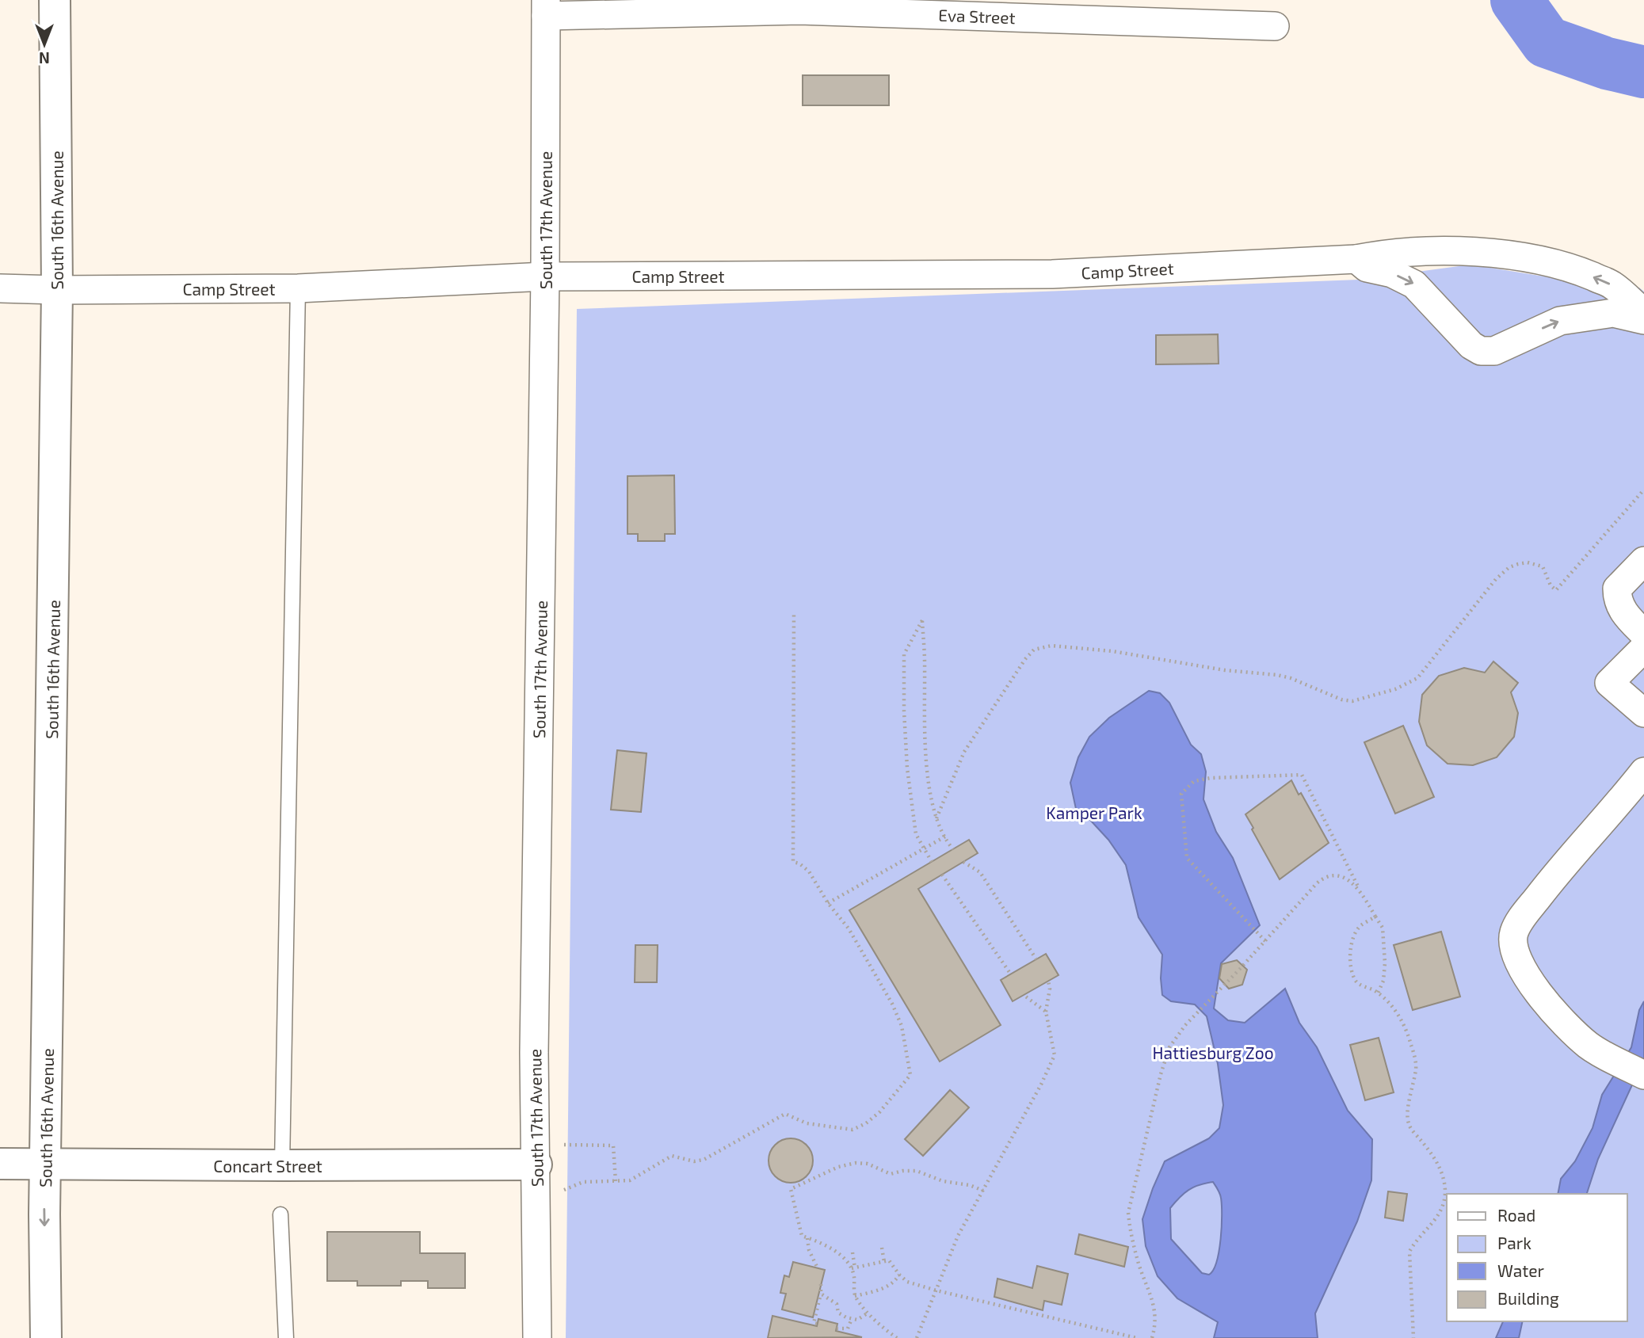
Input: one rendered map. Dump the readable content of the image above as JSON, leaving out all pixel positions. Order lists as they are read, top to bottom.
{
  "streets": {
    "main road": ["South 16th Avenue", "Concart Street"],
    "street": ["Eva Street", "South 17th Avenue", "Camp Street"]
  },
  "crossings": [
    ["Eva Street", "South 17th Avenue"],
    ["South 16th Avenue", "Camp Street"],
    ["South 16th Avenue", "Concart Street"],
    ["South 17th Avenue", "Camp Street"],
    ["South 17th Avenue", "Concart Street"]
  ],
  "parks": ["Kamper Park", "Hattiesburg Zoo"],
  "legend": [
    "Road",
    "Park",
    "Water",
    "Building"
  ],
  "north": "bottom"
}
